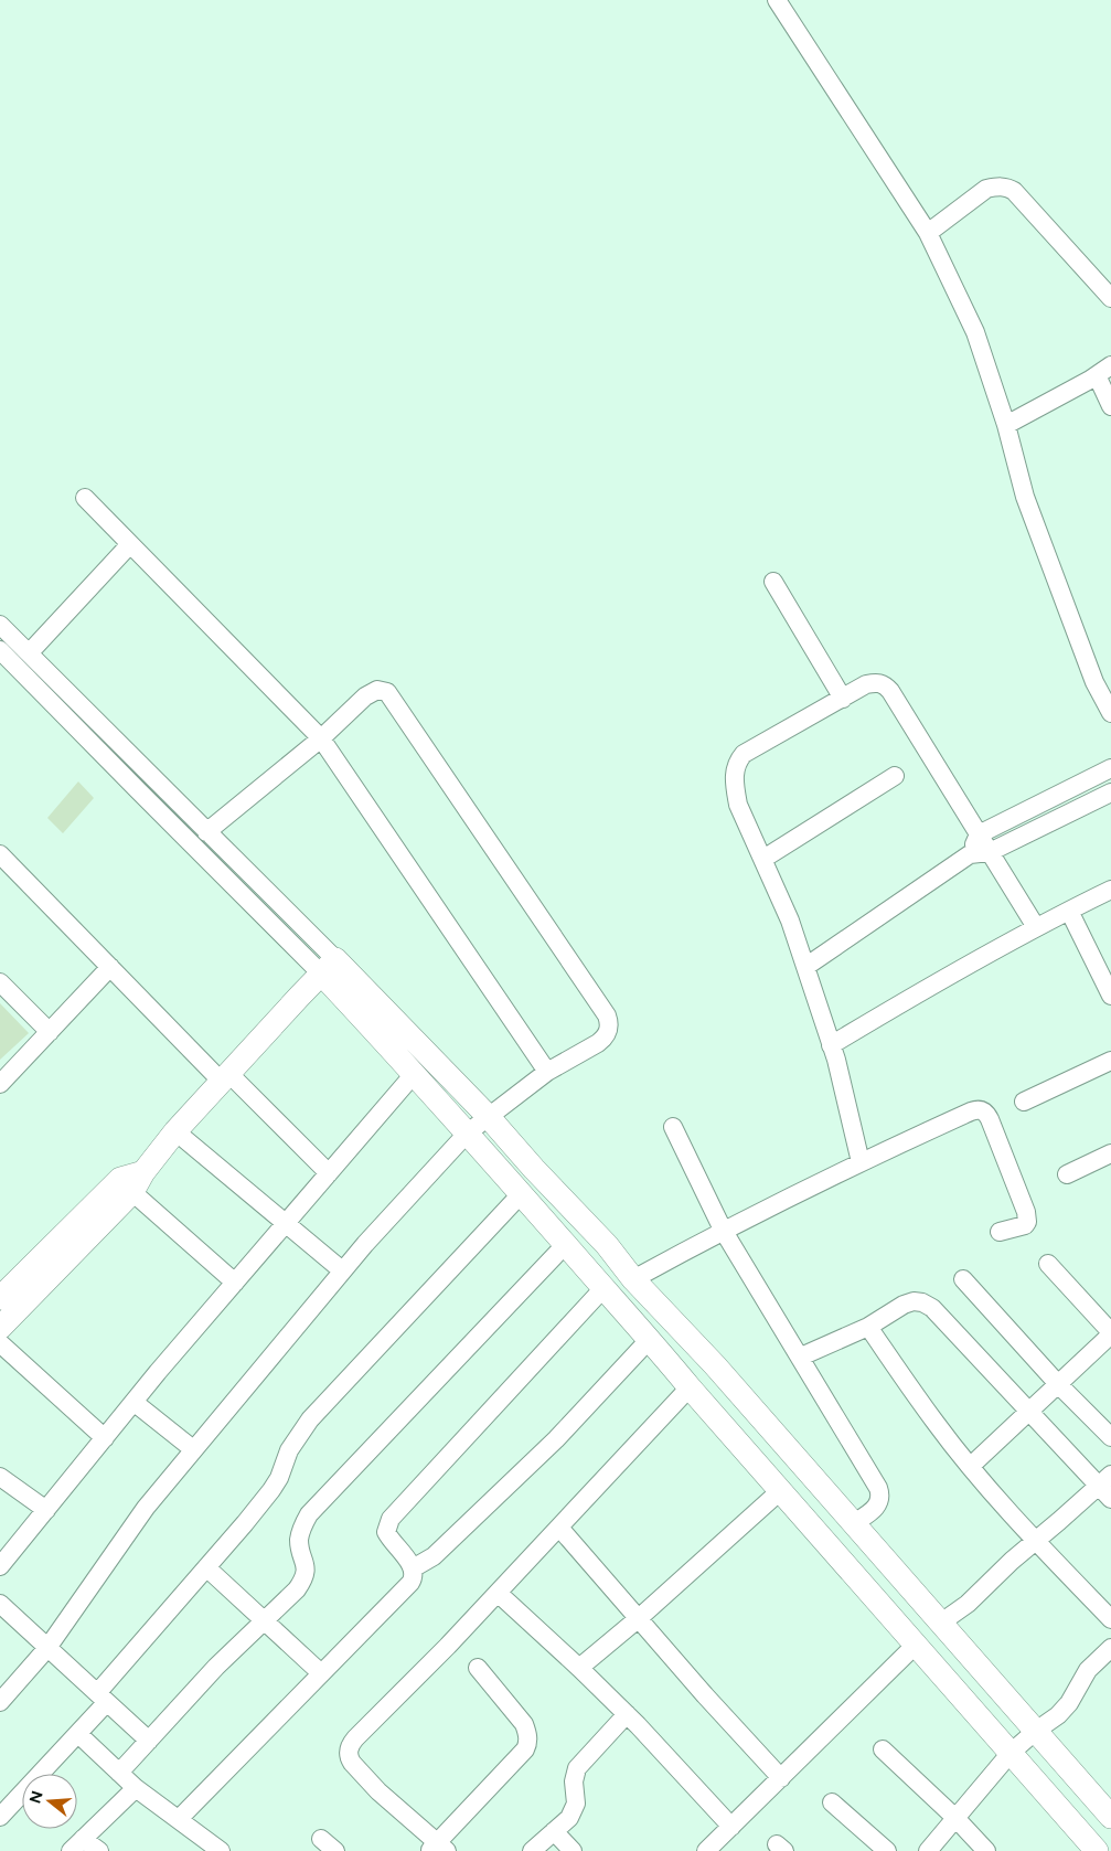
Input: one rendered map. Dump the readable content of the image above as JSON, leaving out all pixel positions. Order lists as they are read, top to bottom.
{
  "north": "left"
}
